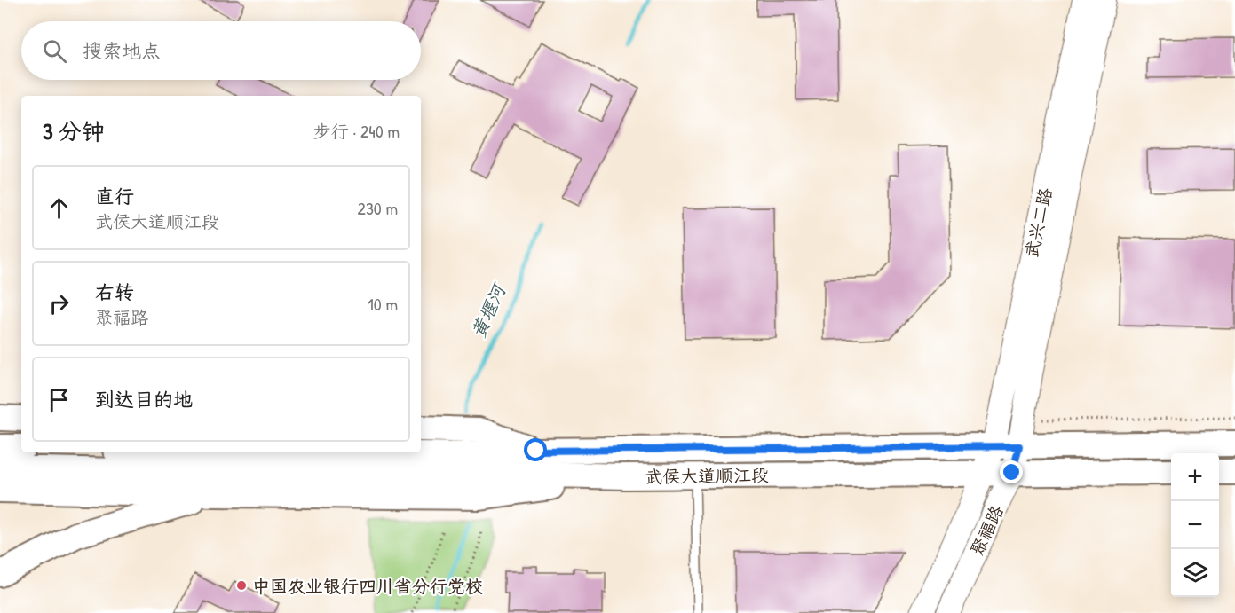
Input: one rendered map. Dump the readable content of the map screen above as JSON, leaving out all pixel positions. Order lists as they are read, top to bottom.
{
  "streets": {
    "main road": ["武侯大道顺江段"],
    "street": ["武兴二路", "聚福路"]
  },
  "crossings": [
    ["武兴二路", "武侯大道顺江段"],
    ["武侯大道顺江段", "聚福路"]
  ],
  "water": ["黄堰河"],
  "places": ["中国农业银行四川省分行党校"],
  "page": {
    "search": "搜索地点",
    "heading": ["3 分钟", "步行 · 240 m"],
    "list": [
      ["直行", "武侯大道顺江段", "230 m"],
      ["右转", "聚福路", "10 m"],
      "到达目的地"
    ],
    "map_buttons": ["+", "−"]
  }
}
